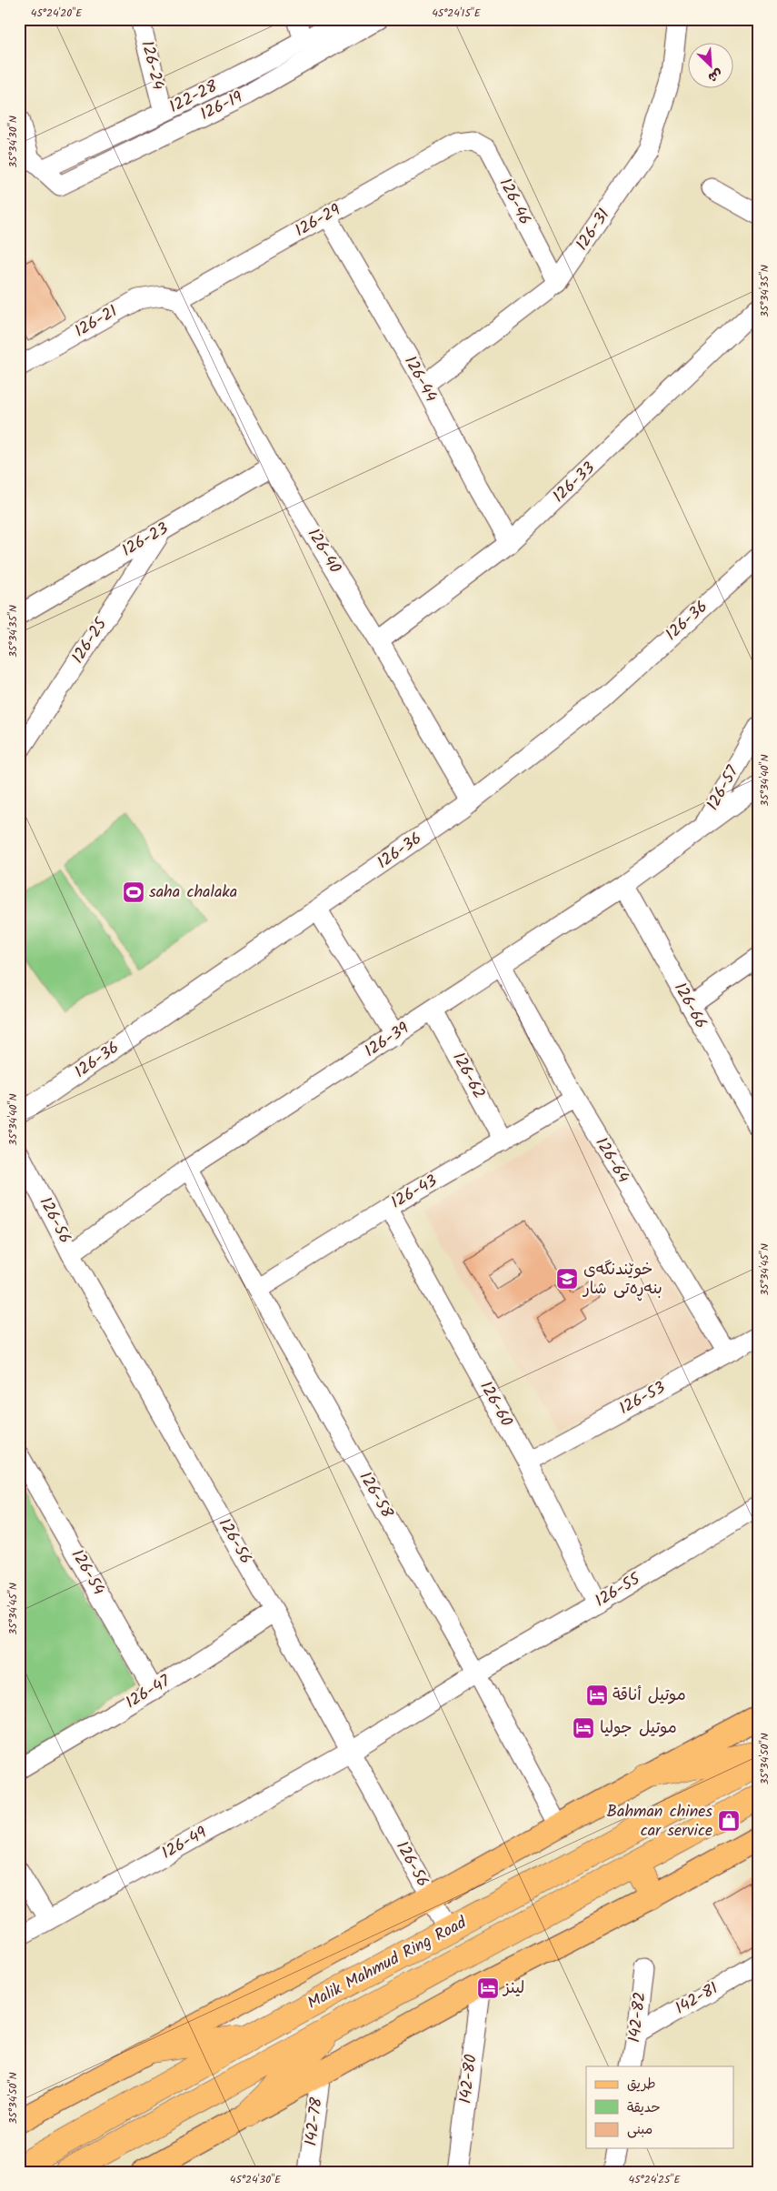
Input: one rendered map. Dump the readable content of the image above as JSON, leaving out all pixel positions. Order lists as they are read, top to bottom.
{
  "streets": {
    "highway": ["Malik Mahmud Ring Road"],
    "street": [
      "126-24",
      "122-28",
      "126-19",
      "126-46",
      "126-29",
      "126-31",
      "126-21",
      "126-44",
      "126-33",
      "126-23",
      "126-40",
      "126-36",
      "126-25",
      "126-57",
      "126-66",
      "126-39",
      "126-62",
      "126-64",
      "126-43",
      "126-56",
      "126-53",
      "126-60",
      "126-58",
      "126-54",
      "126-55",
      "126-47",
      "126-49",
      "142-81",
      "142-82",
      "142-80",
      "142-78"
    ]
  },
  "crossings": [
    ["126-24", "122-28"],
    ["122-28", "126-19"],
    ["126-46", "126-29"],
    ["126-46", "126-31"],
    ["126-29", "126-21"],
    ["126-29", "126-44"],
    ["126-29", "126-40"],
    ["126-31", "126-44"],
    ["126-21", "126-40"],
    ["126-44", "126-33"],
    ["126-33", "126-40"],
    ["126-23", "126-40"],
    ["126-23", "126-25"],
    ["126-40", "126-36"],
    ["126-57", "126-39"],
    ["126-66", "126-39"],
    ["126-39", "126-62"],
    ["126-39", "126-64"],
    ["126-39", "126-56"],
    ["126-39", "126-58"],
    ["126-62", "126-43"],
    ["126-64", "126-43"],
    ["126-64", "126-53"],
    ["126-43", "126-60"],
    ["126-43", "126-58"],
    ["126-56", "126-55"],
    ["126-56", "126-47"],
    ["126-56", "126-49"],
    ["126-56", "Malik Mahmud Ring Road"],
    ["126-53", "126-60"],
    ["126-60", "126-55"],
    ["126-58", "126-55"],
    ["126-54", "126-47"],
    ["126-55", "126-49"],
    ["142-81", "142-82"]
  ],
  "places": {
    "sports": ["saha chalaka"],
    "school or university": ["خوێندنگەی بنەڕەتی شار"],
    "hotel": ["موتيل أناقة", "موتيل جوليا", "لينز"],
    "shop": ["Bahman chines car service"]
  },
  "legend": ["طريق", "حديقة", "مبنى"],
  "north": "bottom right",
  "coordinates": [
    "45°24'20\"E",
    "45°24'15\"E",
    "35°34'30\"N",
    "35°34'35\"N",
    "35°34'40\"N",
    "35°34'45\"N",
    "35°34'50\"N",
    "45°24'30\"E",
    "45°24'25\"E"
  ]
}
